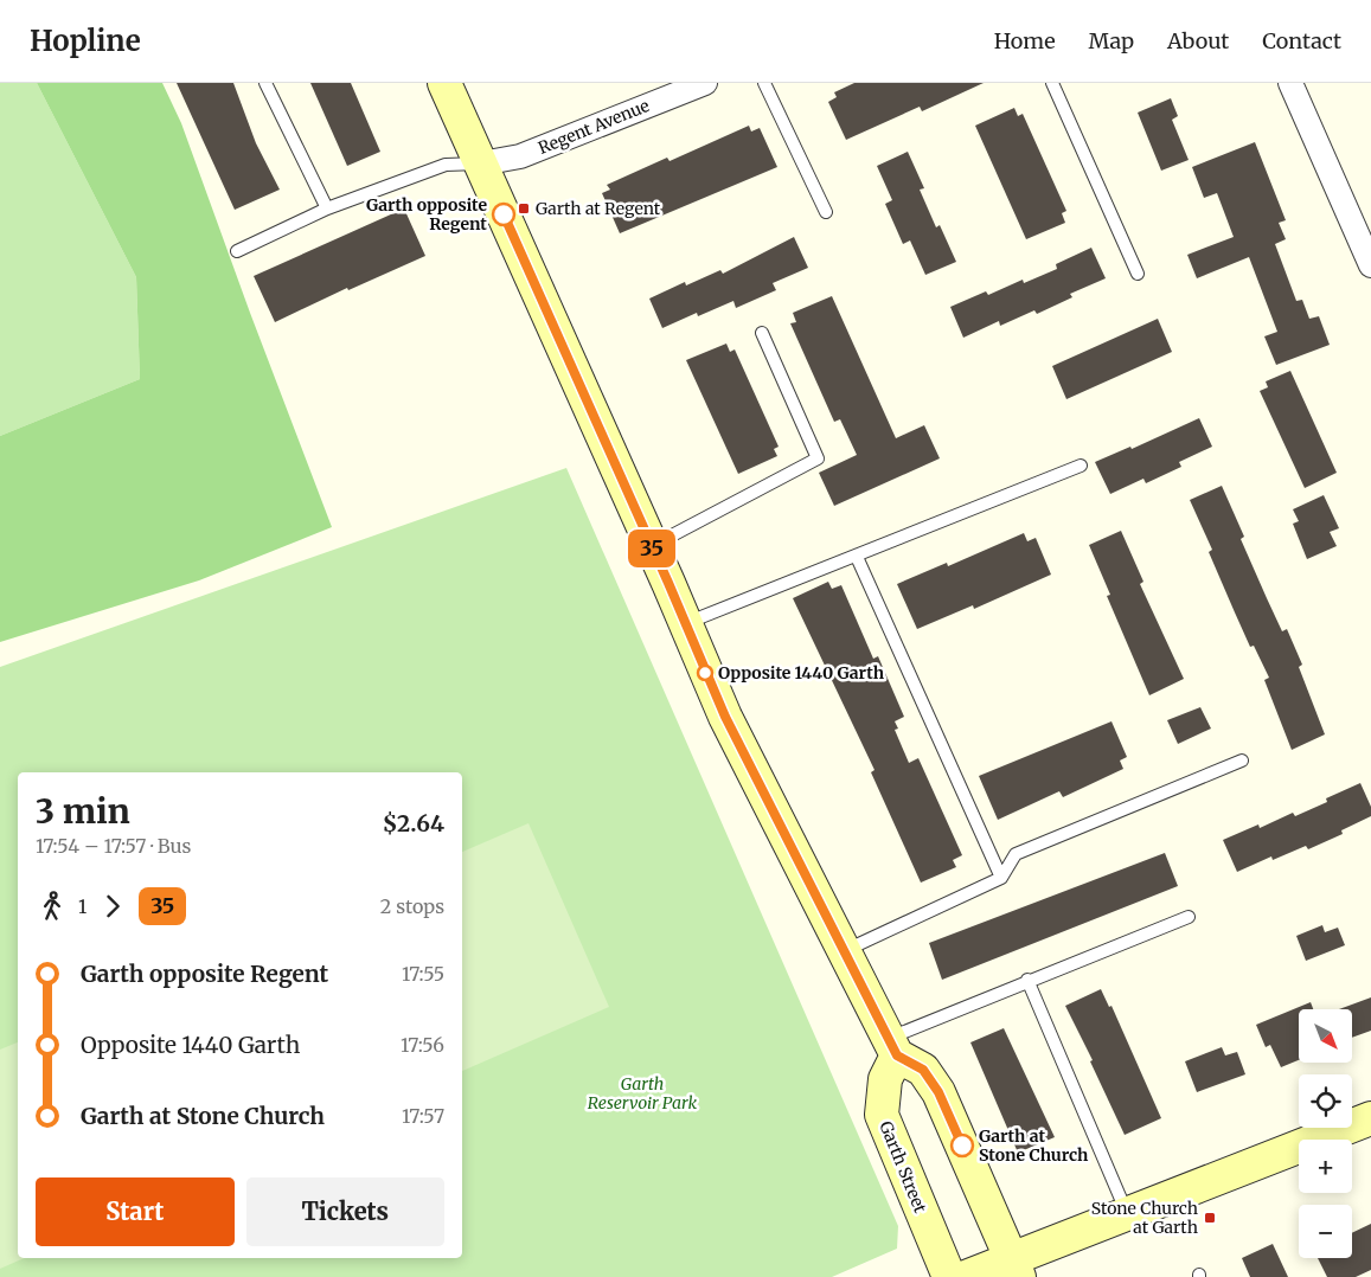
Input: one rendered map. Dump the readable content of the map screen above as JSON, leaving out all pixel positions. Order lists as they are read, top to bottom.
{
  "streets": {
    "main road": ["Garth Street"],
    "street": ["Regent Avenue"]
  },
  "parks": ["Garth Reservoir Park"],
  "places": {
    "transit": ["Garth at Regent", "Stone Church at Garth"],
    "other": ["Garth opposite Regent", "Opposite 1440 Garth", "Garth at Stone Church"]
  },
  "lines": ["bus line 35"],
  "north": "bottom right",
  "page": {
    "header": "Hopline",
    "nav": [
      "Home",
      "Map",
      "About",
      "Contact"
    ],
    "on_map": "35",
    "heading": ["3 min", "17:54 – 17:57 · Bus", "$2.64"],
    "legs": ["1", "35", "2 stops"],
    "list": [
      {
        "name": "Garth opposite Regent",
        "value": "17:55"
      },
      {
        "name": "Opposite 1440 Garth",
        "value": "17:56"
      },
      {
        "name": "Garth at Stone Church",
        "value": "17:57"
      }
    ],
    "map_buttons": ["+", "−"],
    "buttons": ["Start", "Tickets"]
  }
}
